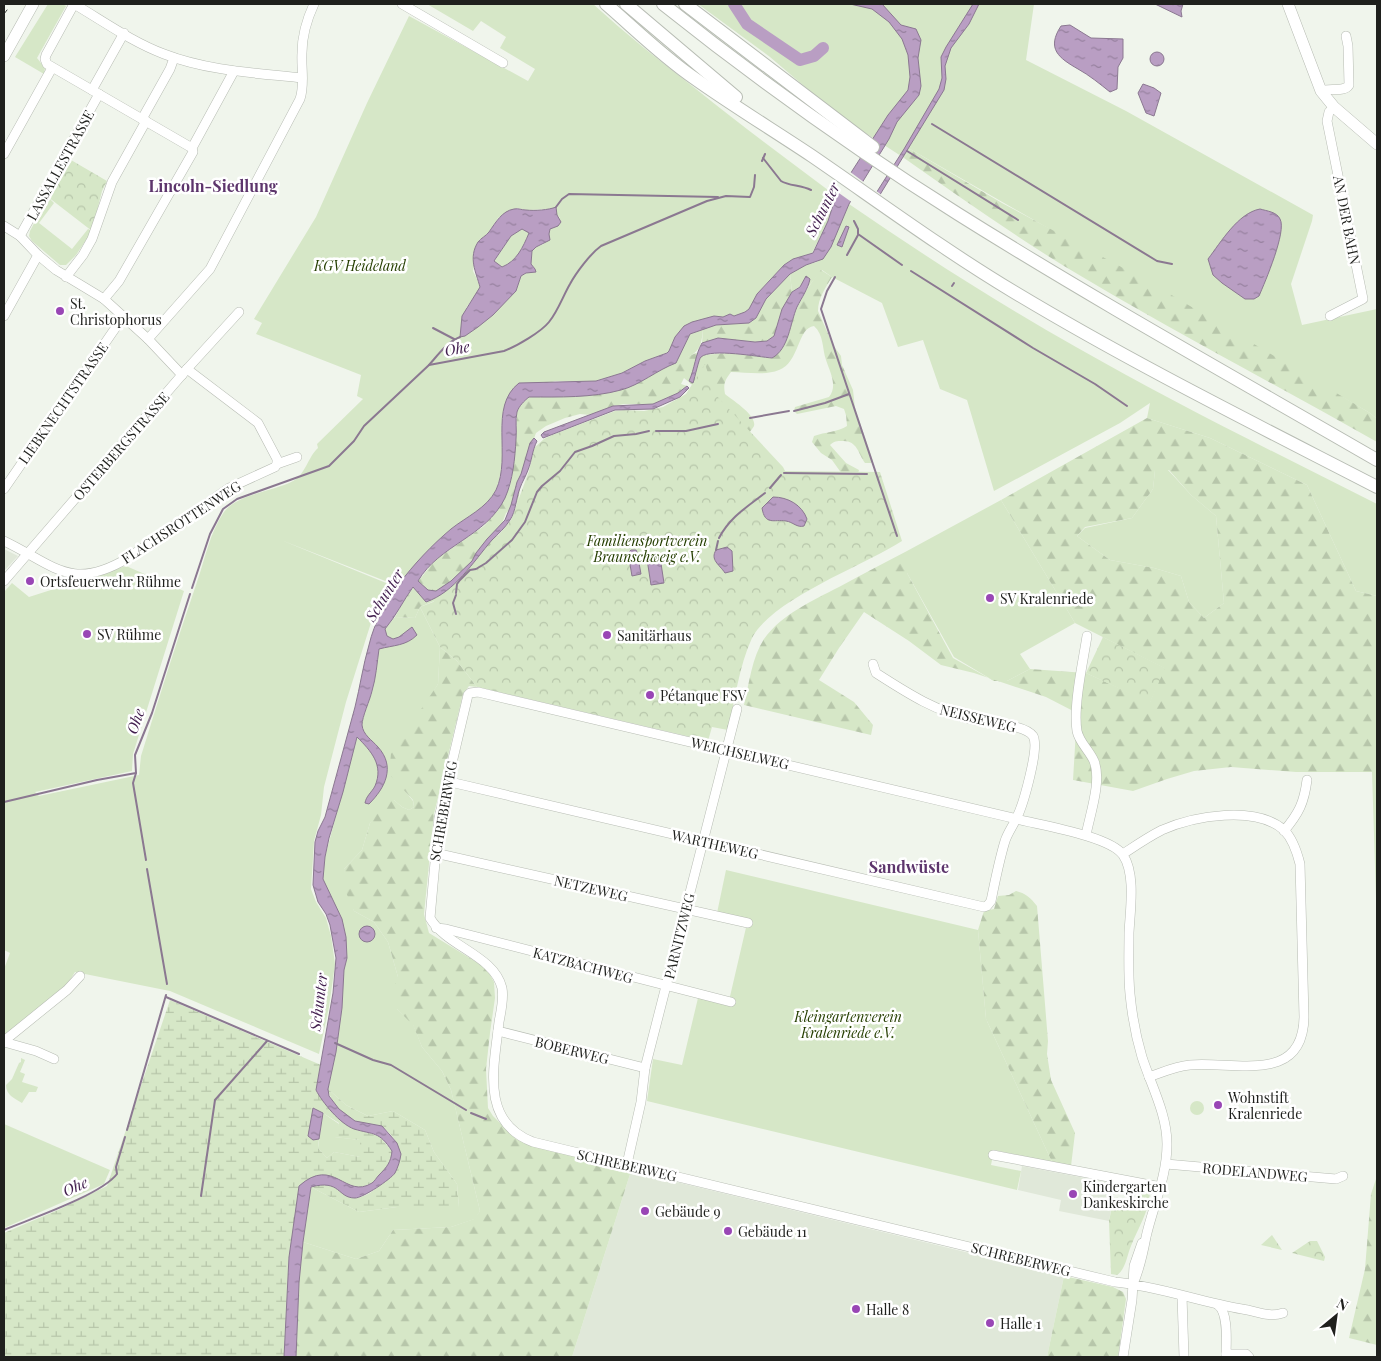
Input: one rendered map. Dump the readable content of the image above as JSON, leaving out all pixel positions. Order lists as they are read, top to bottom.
{
  "streets": {
    "street": [
      "LASSALLESTRASSE",
      "AN DER BAHN",
      "LIEBKNECHTSTRASSE",
      "OSTERBERGSTRASSE",
      "FLACHSROTTENWEG",
      "NEISSEWEG",
      "WEICHSELWEG",
      "SCHREBERWEG",
      "WARTHEWEG",
      "NETZEWEG",
      "PARNITZWEG",
      "KATZBACHWEG",
      "BOBERWEG",
      "RODELANDWEG"
    ]
  },
  "crossings": [
    ["OSTERBERGSTRASSE", "FLACHSROTTENWEG"],
    ["NEISSEWEG", "WEICHSELWEG"],
    ["NEISSEWEG", "WARTHEWEG"],
    ["WEICHSELWEG", "SCHREBERWEG"],
    ["WEICHSELWEG", "PARNITZWEG"],
    ["SCHREBERWEG", "WARTHEWEG"],
    ["SCHREBERWEG", "NETZEWEG"],
    ["SCHREBERWEG", "PARNITZWEG"],
    ["SCHREBERWEG", "KATZBACHWEG"],
    ["SCHREBERWEG", "BOBERWEG"],
    ["WARTHEWEG", "PARNITZWEG"],
    ["NETZEWEG", "PARNITZWEG"],
    ["PARNITZWEG", "KATZBACHWEG"],
    ["PARNITZWEG", "BOBERWEG"]
  ],
  "districts": ["Lincoln-Siedlung", "Sandwüste"],
  "water": ["Schunter", "Ohe"],
  "parks": ["KGV Heideland", "Familiensportverein Braunschweig e.V.", "Kleingartenverein Kralenriede e.V."],
  "places": [
    "St. Christophorus",
    "Ortsfeuerwehr Rühme",
    "SV Kralenriede",
    "SV Rühme",
    "Sanitärhaus",
    "Pétanque FSV",
    "Wohnstift Kralenriede",
    "Kindergarten Dankeskirche",
    "Gebäude 9",
    "Gebäude 11",
    "Halle 8",
    "Halle 1"
  ],
  "north": "top right"
}
